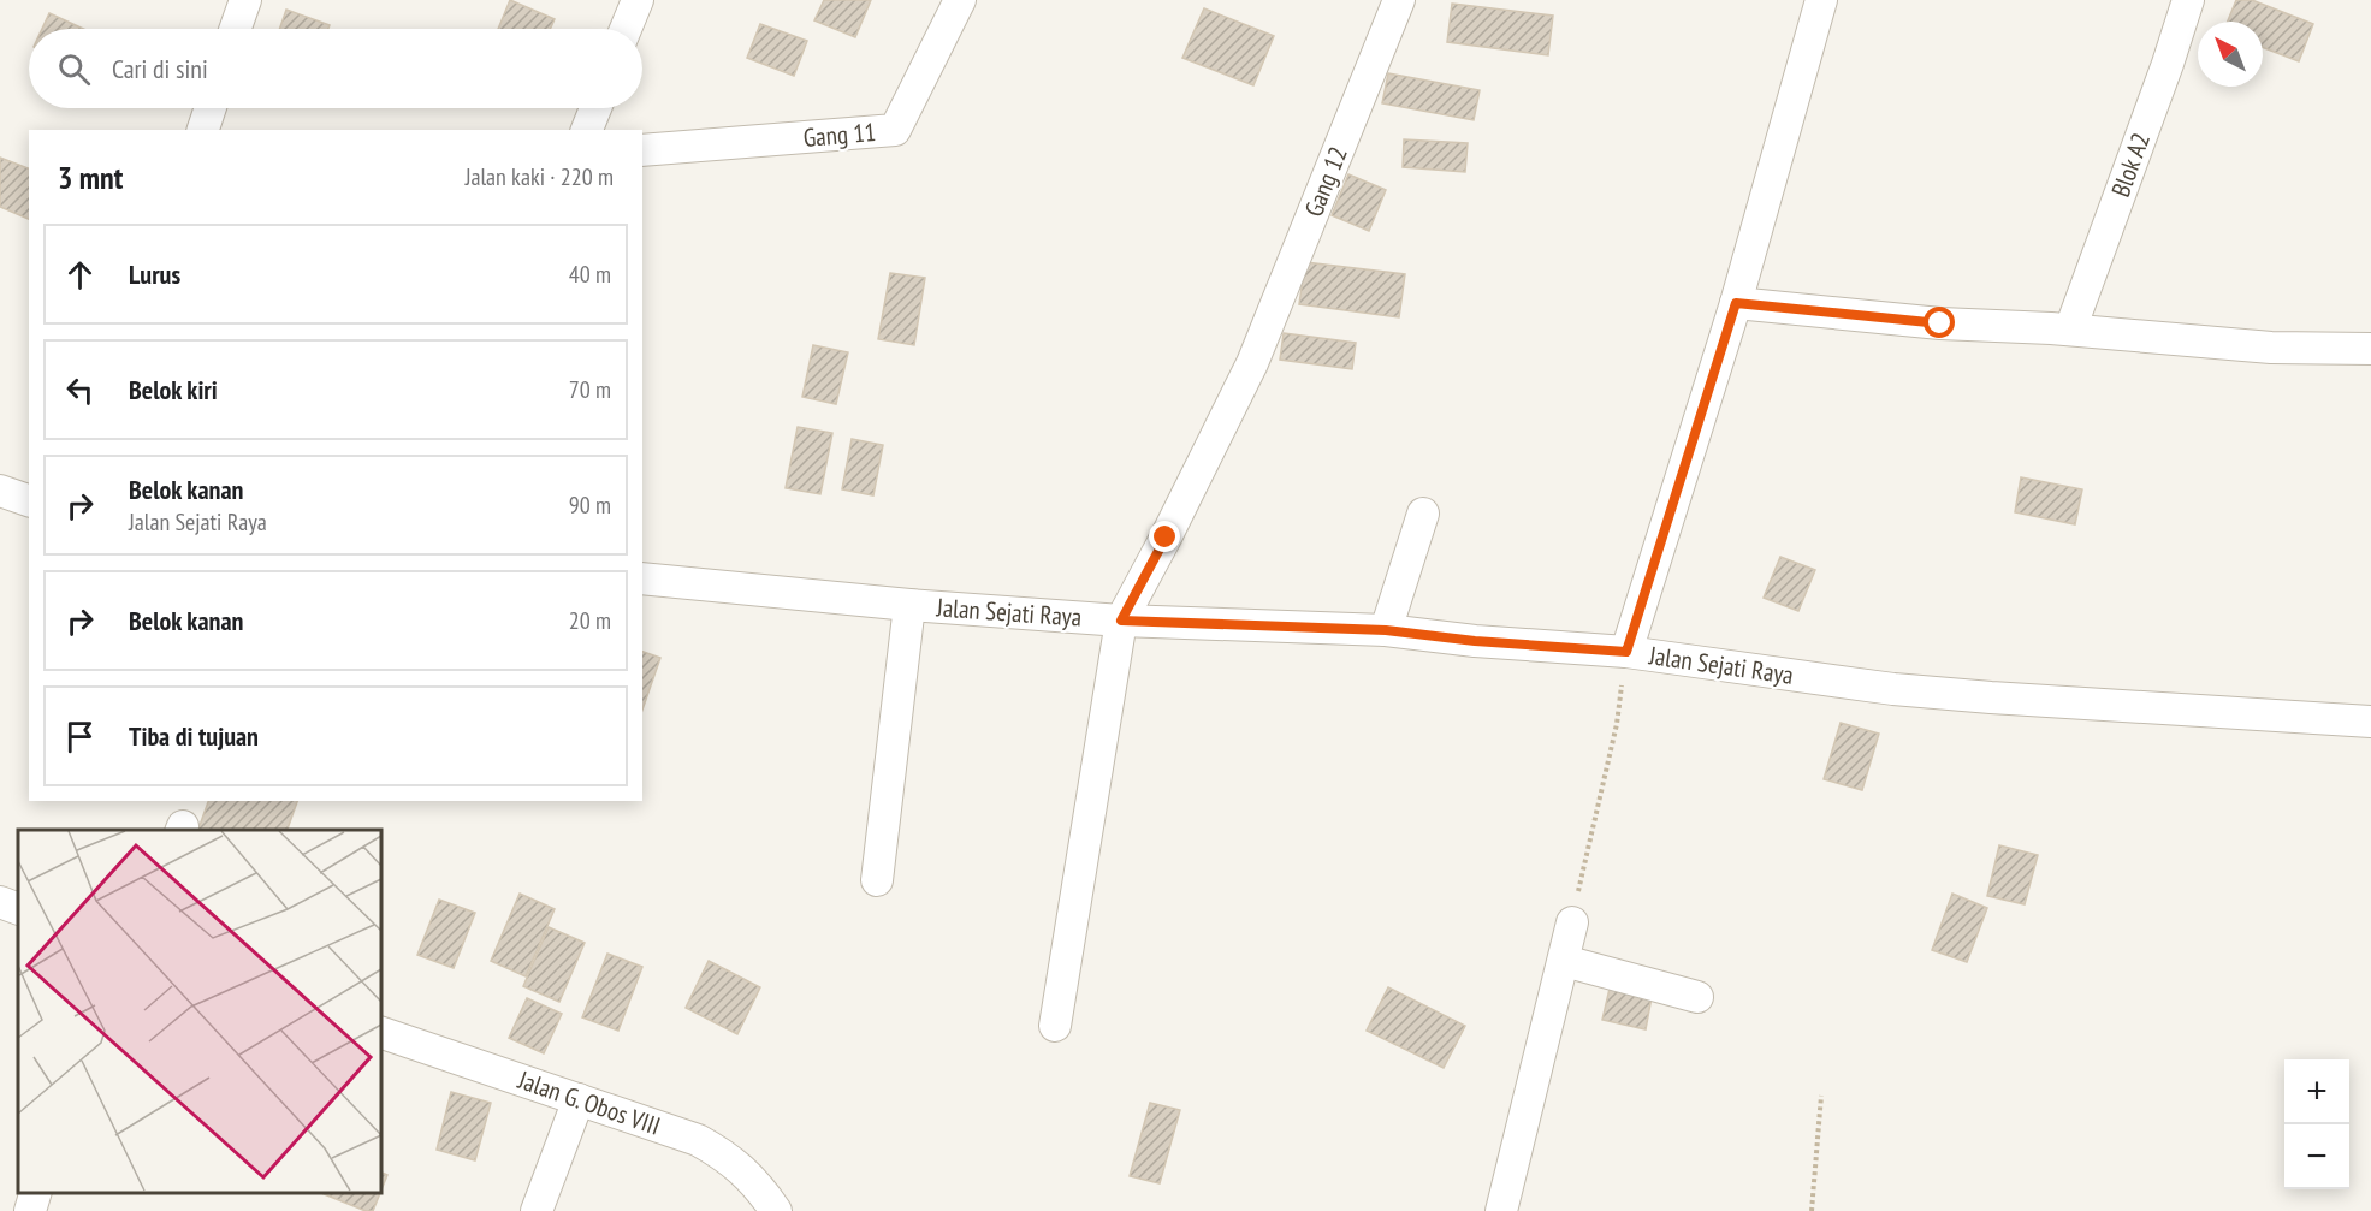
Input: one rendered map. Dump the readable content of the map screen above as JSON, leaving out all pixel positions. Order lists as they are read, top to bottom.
{
  "streets": {
    "street": [
      "Gang 11",
      "Blok A2",
      "Gang 12",
      "Jalan Sejati Raya",
      "Jalan G. Obos VIII"
    ]
  },
  "crossings": [
    ["Gang 12", "Jalan Sejati Raya"]
  ],
  "north": "top left",
  "page": {
    "search": "Cari di sini",
    "heading": ["3 mnt", "Jalan kaki · 220 m"],
    "list": [
      ["Lurus", "40 m"],
      ["Belok kiri", "70 m"],
      ["Belok kanan", "Jalan Sejati Raya", "90 m"],
      ["Belok kanan", "20 m"],
      "Tiba di tujuan"
    ],
    "map_buttons": ["+", "−"]
  }
}
